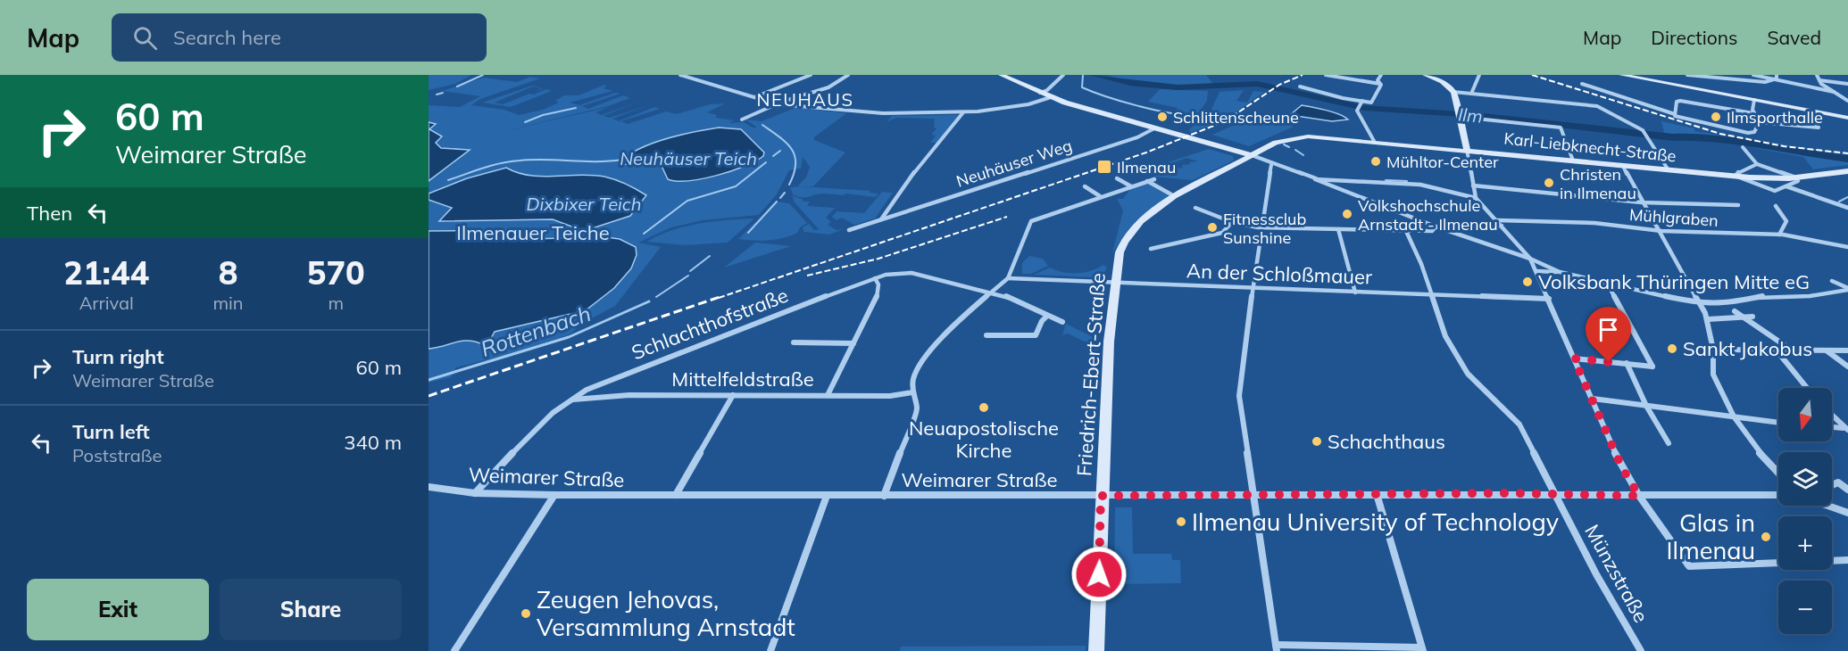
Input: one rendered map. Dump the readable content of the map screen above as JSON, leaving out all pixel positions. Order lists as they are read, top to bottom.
{
  "streets": {
    "main road": ["Karl-Liebknecht-Straße", "Friedrich-Ebert-Straße"],
    "street": [
      "Neuhäuser Weg",
      "Mühlgraben",
      "An der Schloßmauer",
      "Schlachthofstraße",
      "Mittelfeldstraße",
      "Weimarer Straße",
      "Münzstraße"
    ]
  },
  "crossings": [
    ["Karl-Liebknecht-Straße", "Friedrich-Ebert-Straße"],
    ["An der Schloßmauer", "Friedrich-Ebert-Straße"],
    ["An der Schloßmauer", "Münzstraße"],
    ["Schlachthofstraße", "Mittelfeldstraße"],
    ["Schlachthofstraße", "Weimarer Straße"],
    ["Friedrich-Ebert-Straße", "Weimarer Straße"],
    ["Weimarer Straße", "Münzstraße"]
  ],
  "districts": ["NEUHAUS"],
  "water": [
    "Ilm",
    "Neuhäuser Teich",
    "Dixbixer Teich",
    "Rottenbach"
  ],
  "parks": ["Ilmenauer Teiche"],
  "places": {
    "other": [
      "Schlittenscheune",
      "Ilmsporthalle",
      "Mühltor-Center",
      "Christen in Ilmenau",
      "Volkshochschule Arnstadt - Ilmenau",
      "Fitnessclub Sunshine",
      "Volksbank Thüringen Mitte eG",
      "Sankt Jakobus",
      "Neuapostolische Kirche",
      "Schachthaus",
      "Ilmenau University of Technology",
      "Glas in Ilmenau",
      "Zeugen Jehovas, Versammlung Arnstadt"
    ],
    "transit": ["Ilmenau"]
  },
  "north": "bottom",
  "page": {
    "header": "Map",
    "search": "Search here",
    "nav": ["Map", "Directions", "Saved"],
    "turn": ["60 m", "Weimarer Straße"],
    "then": "Then",
    "eta": [
      "21:44",
      "Arrival",
      "8",
      "min",
      "570",
      "m"
    ],
    "list": [
      {
        "name": "Turn right",
        "note": "Weimarer Straße",
        "value": "60 m"
      },
      {
        "name": "Turn left",
        "note": "Poststraße",
        "value": "340 m"
      }
    ],
    "map_buttons": ["+", "−"],
    "buttons": ["Exit", "Share"]
  }
}
